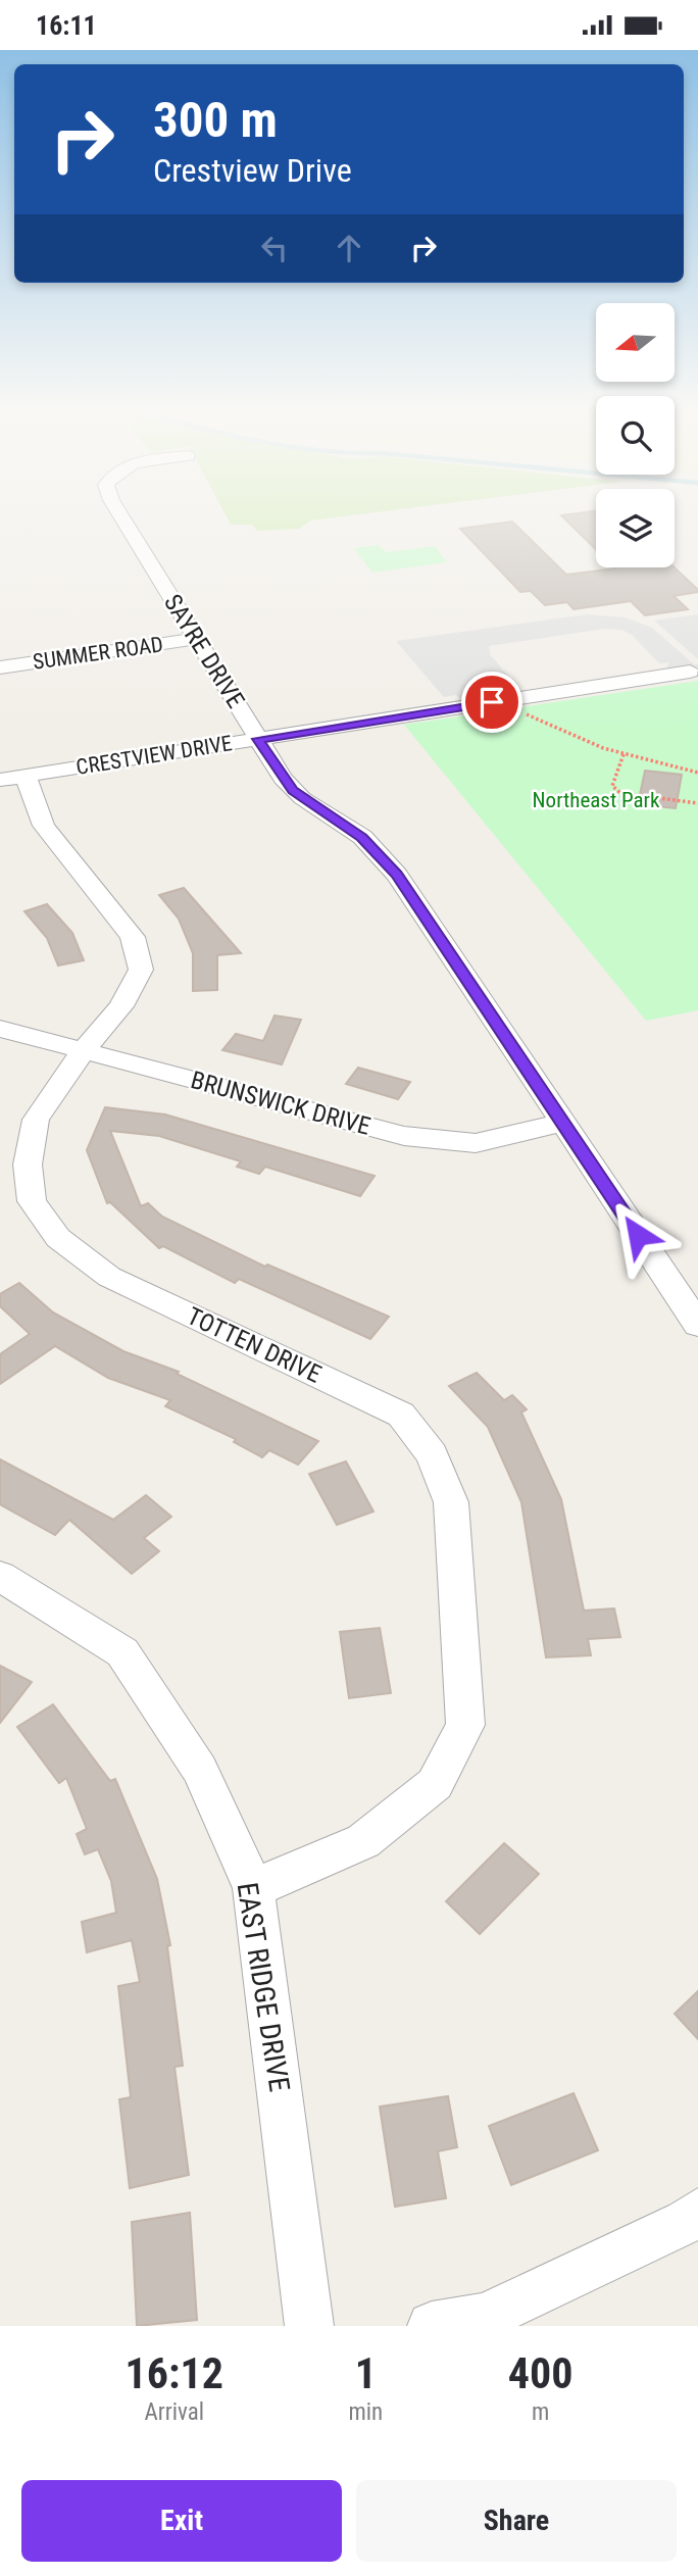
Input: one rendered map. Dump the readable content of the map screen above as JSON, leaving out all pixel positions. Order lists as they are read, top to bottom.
{
  "streets": {
    "street": [
      "SAYRE DRIVE",
      "SUMMER ROAD",
      "CRESTVIEW DRIVE",
      "BRUNSWICK DRIVE",
      "TOTTEN DRIVE",
      "EAST RIDGE DRIVE"
    ]
  },
  "crossings": [
    ["SAYRE DRIVE", "SUMMER ROAD"],
    ["SAYRE DRIVE", "CRESTVIEW DRIVE"],
    ["SAYRE DRIVE", "BRUNSWICK DRIVE"],
    ["CRESTVIEW DRIVE", "TOTTEN DRIVE"],
    ["BRUNSWICK DRIVE", "TOTTEN DRIVE"],
    ["TOTTEN DRIVE", "EAST RIDGE DRIVE"]
  ],
  "parks": ["Northeast Park"],
  "north": "left",
  "page": {
    "status": "16:11",
    "turn": ["300 m", "Crestview Drive"],
    "eta": [
      "16:12",
      "Arrival",
      "1",
      "min",
      "400",
      "m"
    ],
    "buttons": ["Exit", "Share"]
  }
}
